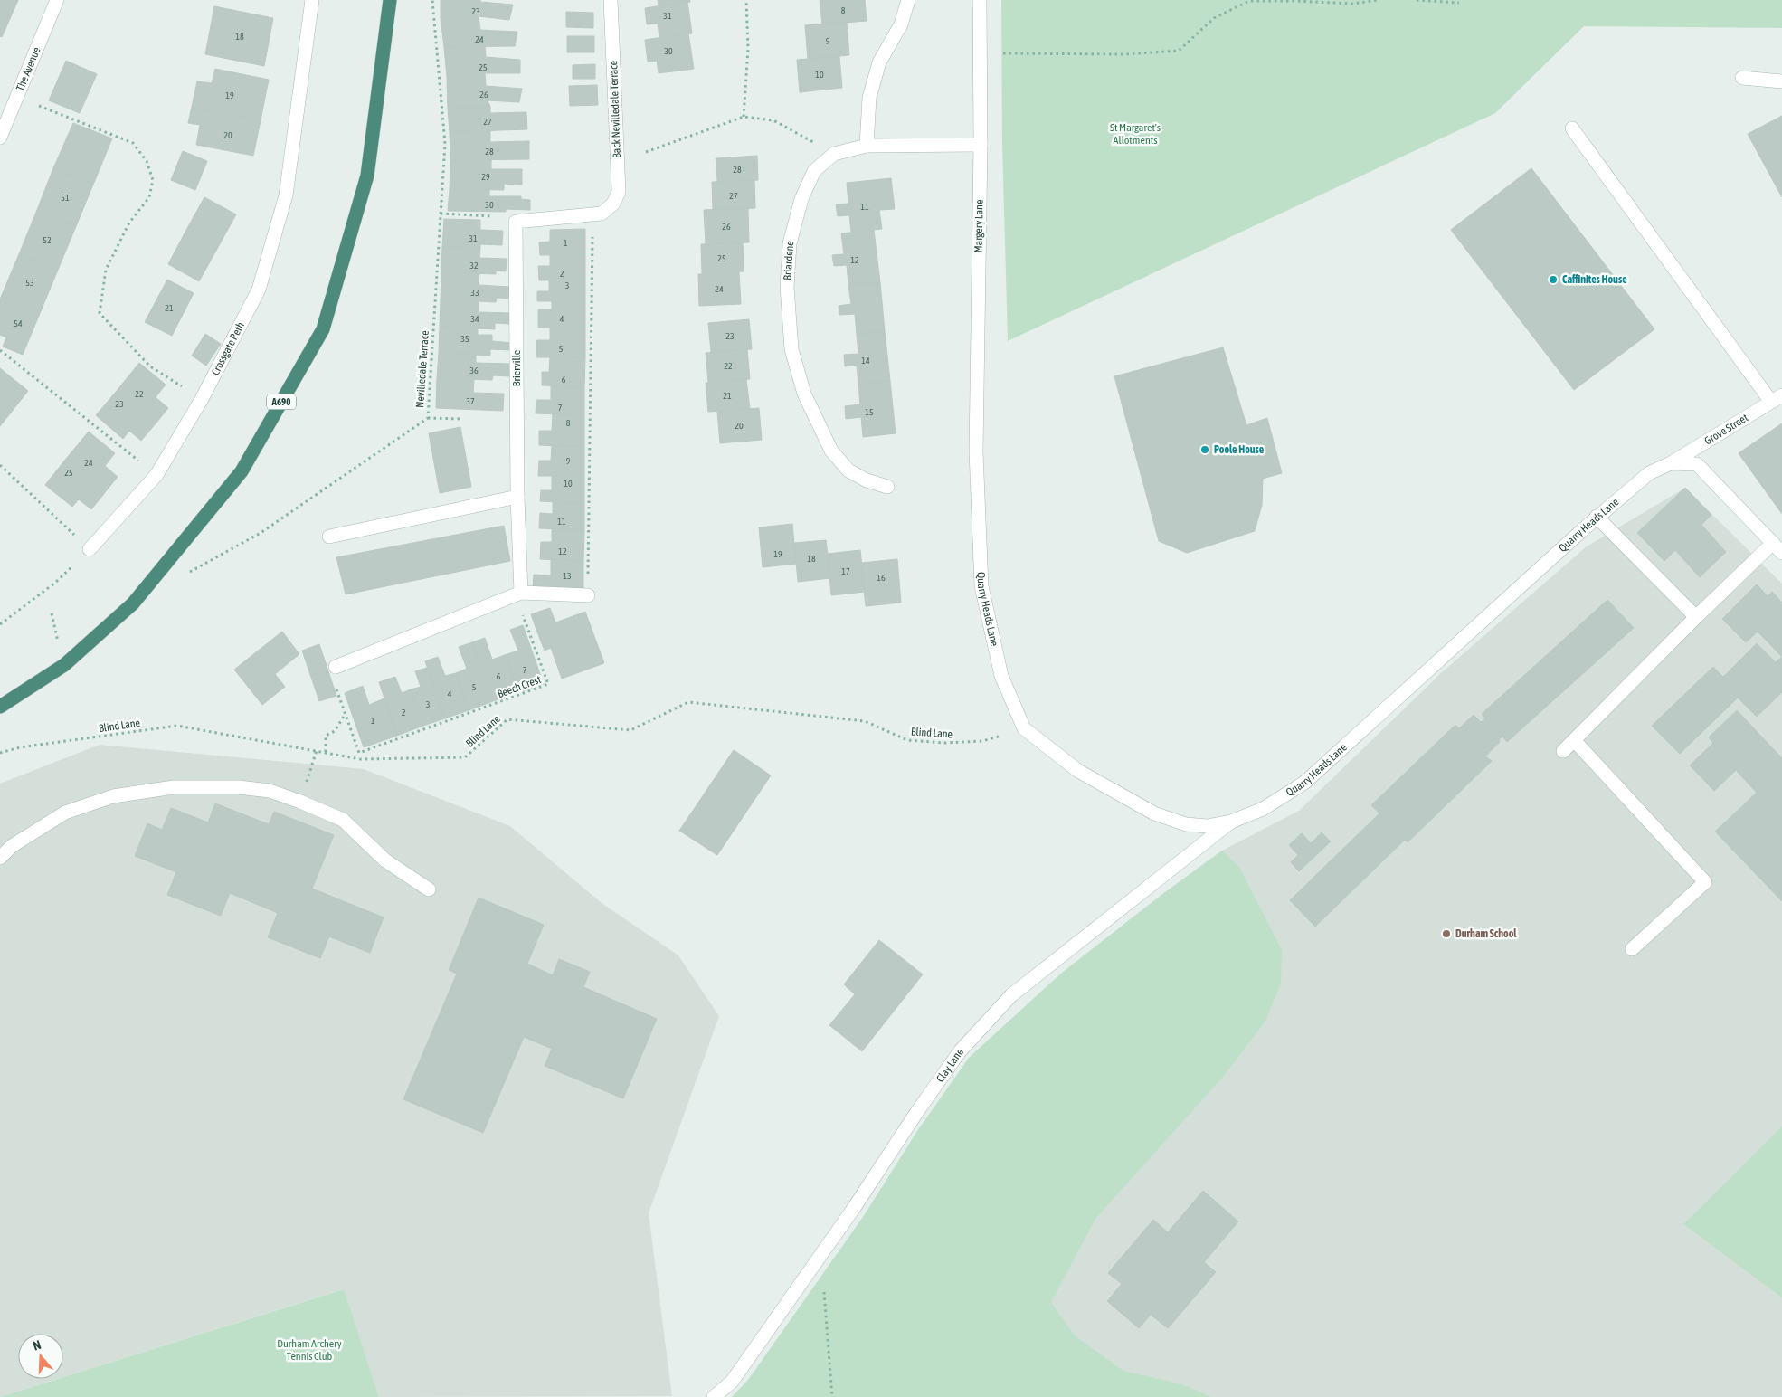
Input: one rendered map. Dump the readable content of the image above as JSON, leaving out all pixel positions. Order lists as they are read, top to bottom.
{
  "streets": {
    "highway": ["A690"],
    "street": [
      "The Avenue",
      "Back Nevilledale Terrace",
      "Margery Lane",
      "Briardene",
      "Crossgate Peth",
      "Brierville",
      "Grove Street",
      "Quarry Heads Lane",
      "Clay Lane"
    ],
    "path": ["Nevilledale Terrace", "Beech Crest", "Blind Lane"]
  },
  "crossings": [
    ["Margery Lane", "Briardene"],
    ["Margery Lane", "Quarry Heads Lane"],
    ["Grove Street", "Quarry Heads Lane"],
    ["Quarry Heads Lane", "Blind Lane"],
    ["Quarry Heads Lane", "Clay Lane"]
  ],
  "parks": ["St Margaret's Allotments", "Durham Archery Tennis Club"],
  "places": ["Caffinites House", "Poole House", "Durham School"],
  "house_numbers": [
    "8",
    "23",
    "31",
    "18",
    "24",
    "9",
    "30",
    "25",
    "10",
    "26",
    "19",
    "27",
    "20",
    "28",
    "28",
    "29",
    "27",
    "51",
    "30",
    "11",
    "26",
    "31",
    "52",
    "1",
    "25",
    "12",
    "32",
    "2",
    "53",
    "3",
    "24",
    "33",
    "21",
    "34",
    "4",
    "54",
    "23",
    "35",
    "5",
    "14",
    "22",
    "36",
    "6",
    "22",
    "21",
    "37",
    "23",
    "7",
    "15",
    "8",
    "20",
    "9",
    "24",
    "25",
    "10",
    "11",
    "12",
    "19",
    "18",
    "17",
    "13",
    "16",
    "7",
    "6",
    "5",
    "4",
    "3",
    "2",
    "1"
  ],
  "north": "top"
}
